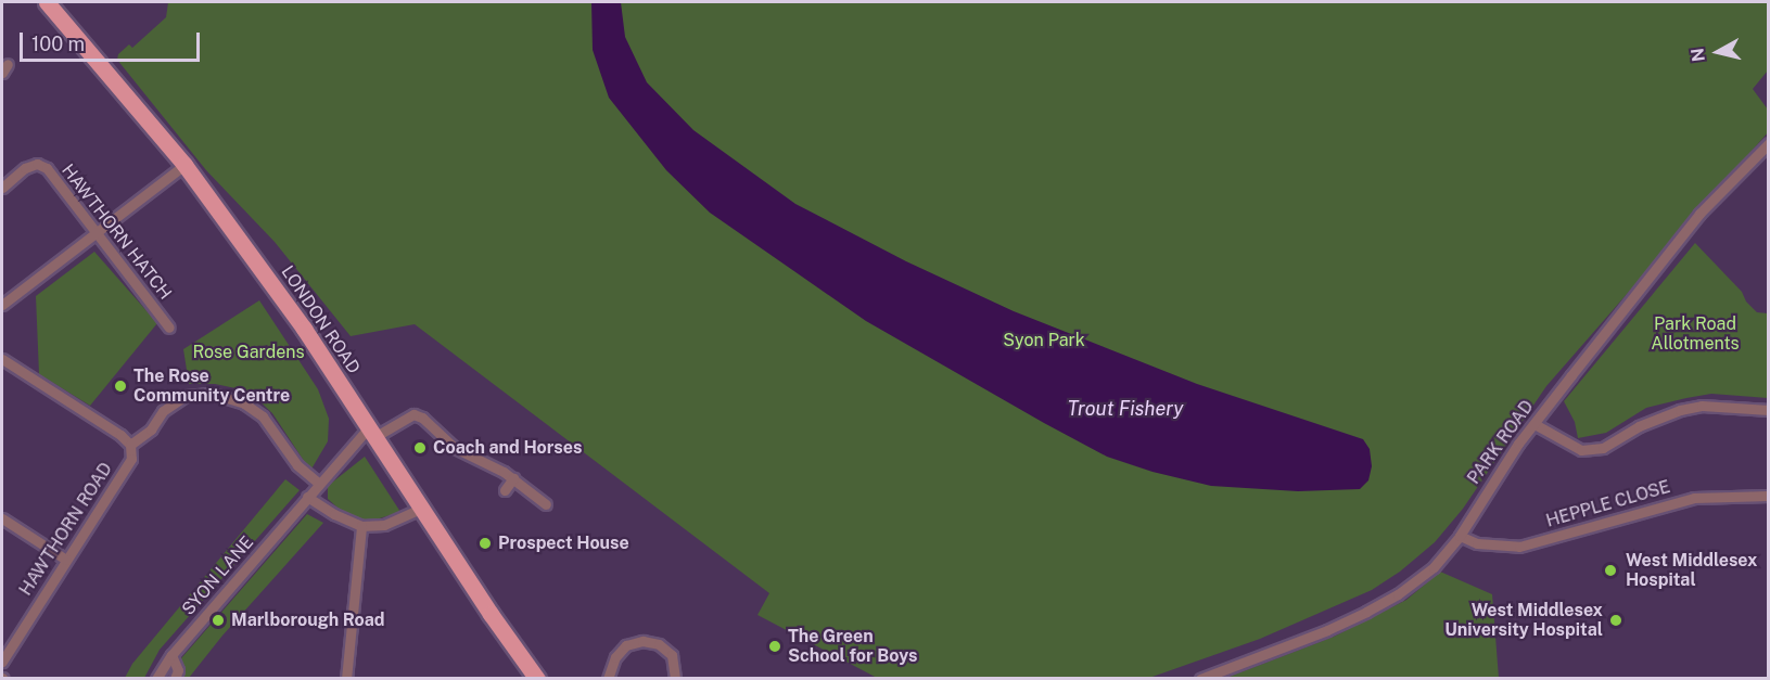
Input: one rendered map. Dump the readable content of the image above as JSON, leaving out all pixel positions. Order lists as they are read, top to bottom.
{
  "streets": {
    "main road": ["LONDON ROAD"],
    "street": [
      "HAWTHORN HATCH",
      "PARK ROAD",
      "HEPPLE CLOSE",
      "HAWTHORN ROAD",
      "SYON LANE"
    ]
  },
  "crossings": [
    ["LONDON ROAD", "SYON LANE"],
    ["PARK ROAD", "HEPPLE CLOSE"]
  ],
  "water": ["Trout Fishery"],
  "parks": ["Park Road Allotments", "Syon Park", "Rose Gardens"],
  "places": [
    "The Rose Community Centre",
    "Coach and Horses",
    "Prospect House",
    "West Middlesex Hospital",
    "Marlborough Road",
    "West Middlesex University Hospital",
    "The Green School for Boys"
  ],
  "scale_bar": "100 m",
  "north": "left"
}
